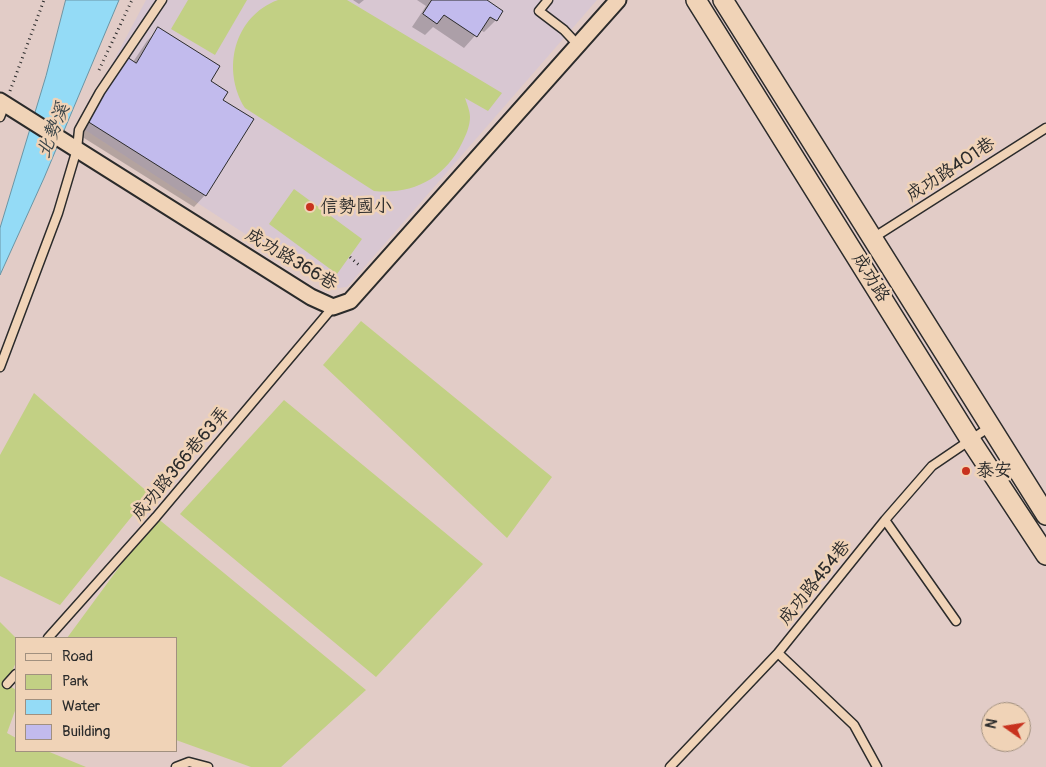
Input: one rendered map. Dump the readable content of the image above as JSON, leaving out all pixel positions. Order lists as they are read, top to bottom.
{
  "streets": {
    "street": ["成功路366巷", "成功路"],
    "lane": ["成功路401巷", "成功路366巷63弄", "成功路454巷"]
  },
  "crossings": [
    ["成功路401巷", "成功路"],
    ["成功路366巷", "成功路366巷63弄"],
    ["成功路", "成功路454巷"]
  ],
  "water": ["北勢溪"],
  "places": ["信勢國小", "泰安"],
  "legend": [
    "Road",
    "Park",
    "Water",
    "Building"
  ],
  "north": "left"
}
